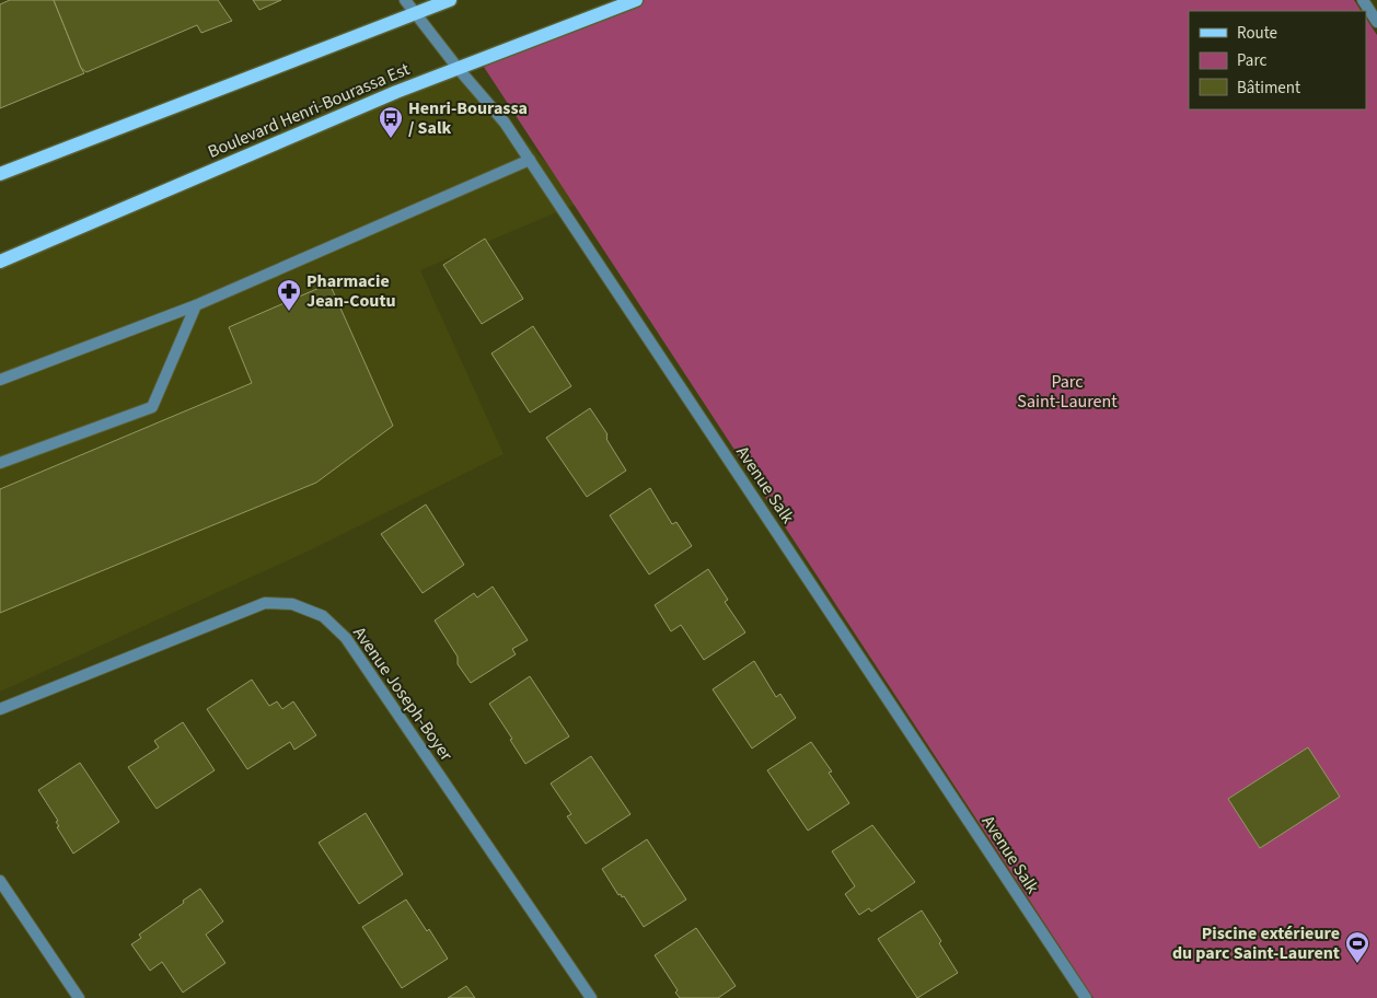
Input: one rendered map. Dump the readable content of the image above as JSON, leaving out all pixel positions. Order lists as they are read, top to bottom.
{
  "streets": {
    "main road": ["Boulevard Henri-Bourassa Est"],
    "street": ["Avenue Salk", "Avenue Joseph-Boyer"]
  },
  "crossings": [
    ["Boulevard Henri-Bourassa Est", "Avenue Salk"]
  ],
  "parks": ["Parc Saint-Laurent"],
  "places": {
    "bus stop": ["Henri-Bourassa / Salk"],
    "pharmacy": ["Pharmacie Jean-Coutu"],
    "sports": ["Piscine extérieure du parc Saint-Laurent"]
  },
  "legend": ["Route", "Parc", "Bâtiment"]
}
